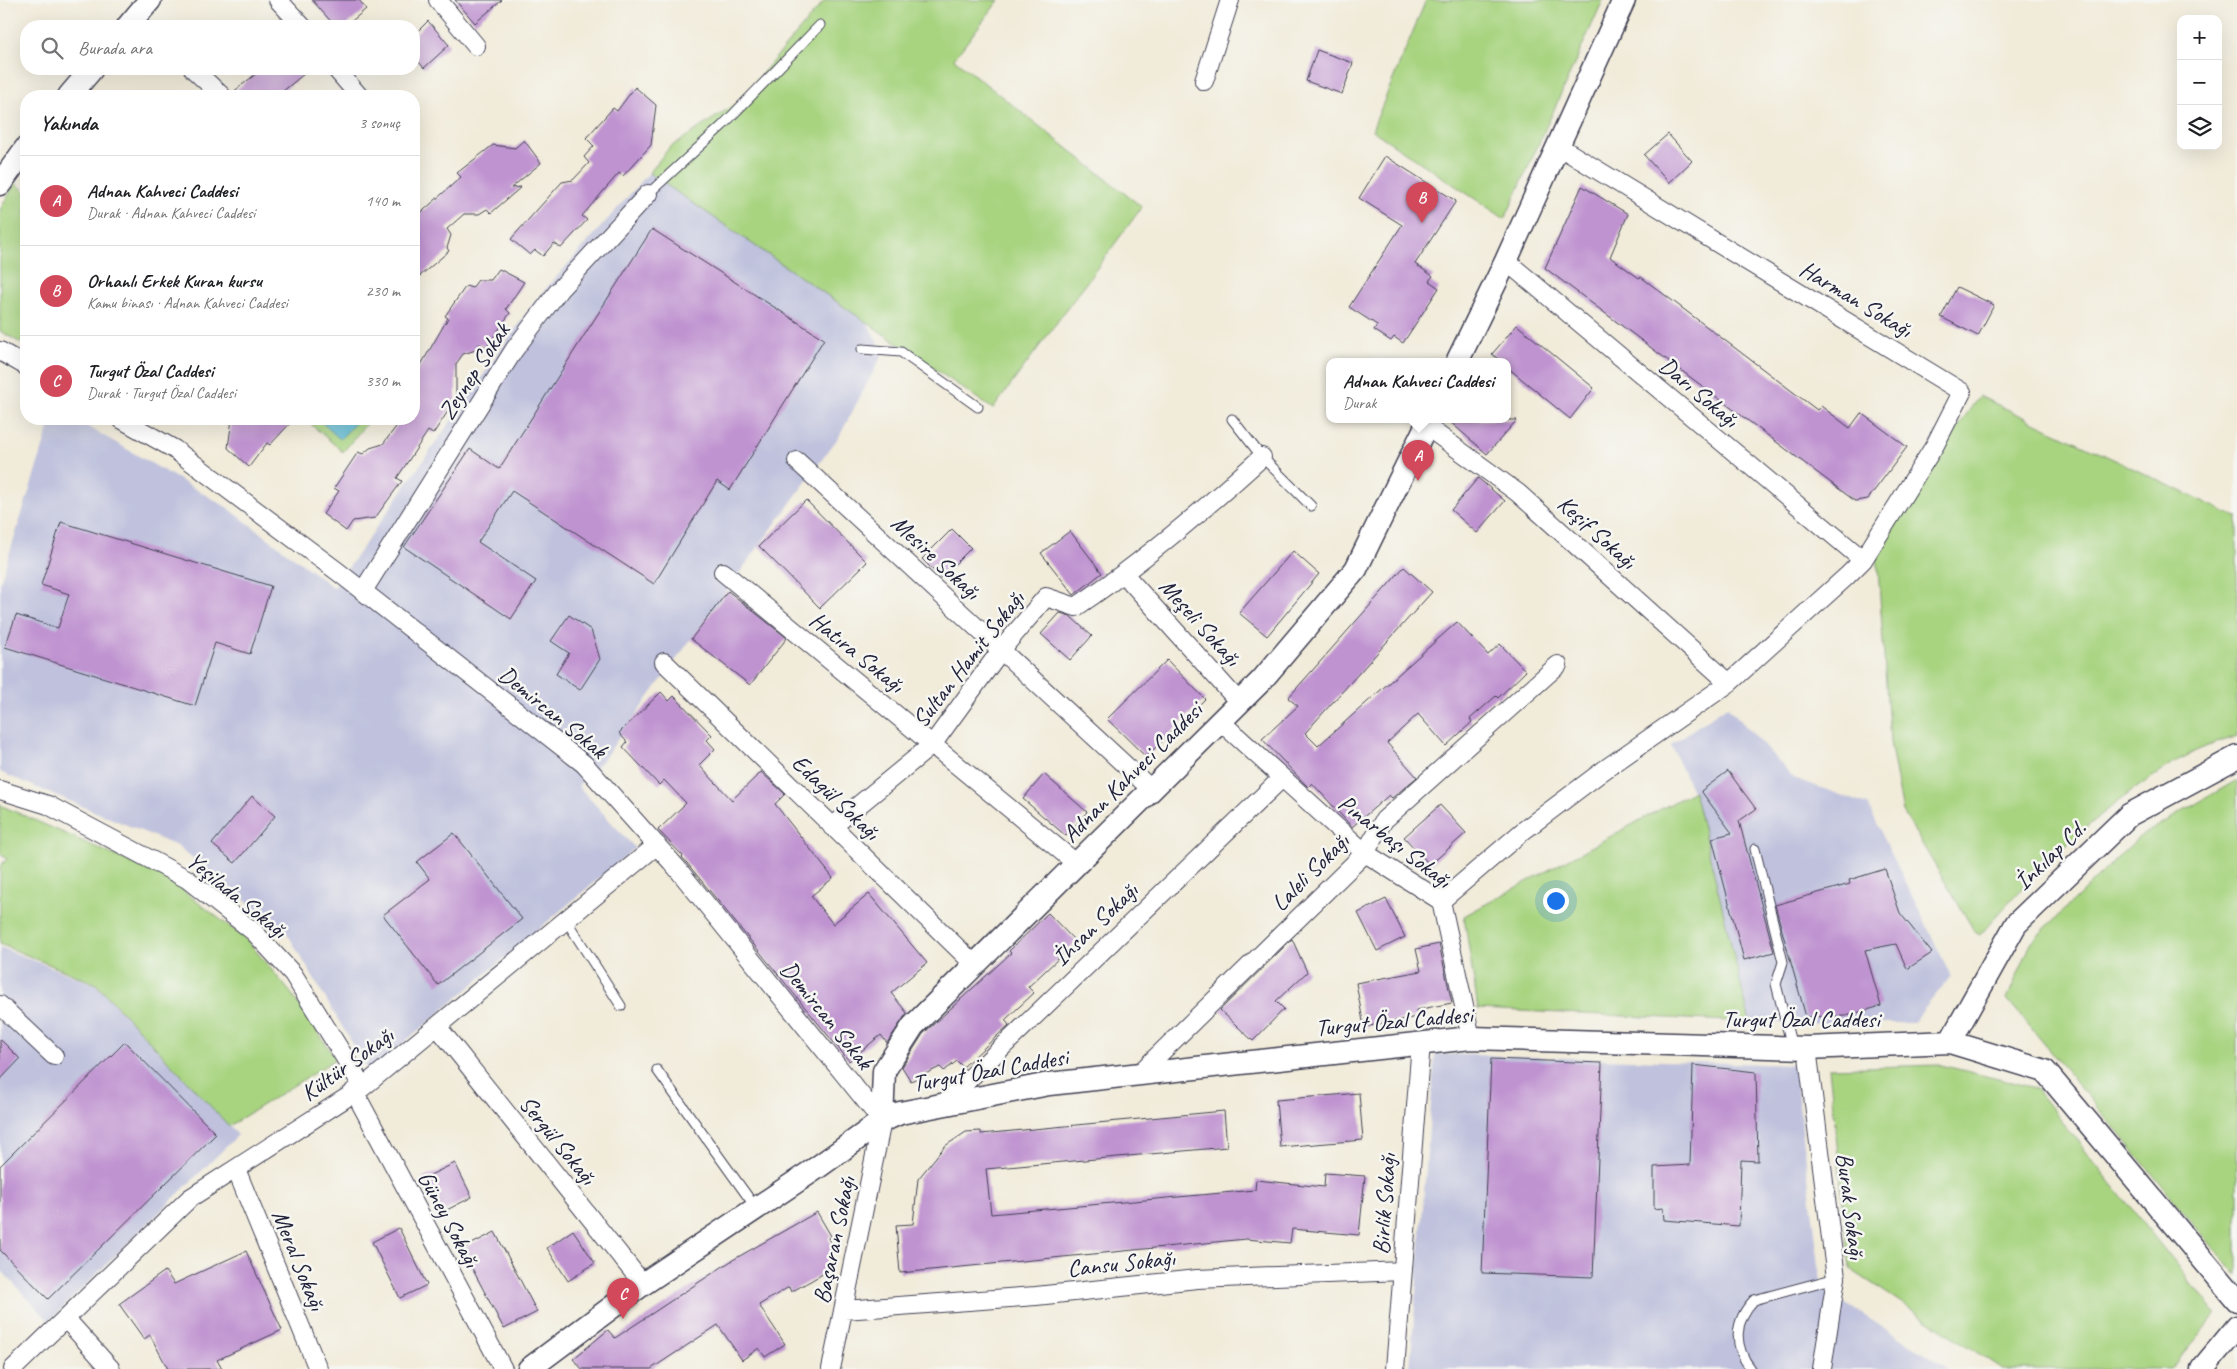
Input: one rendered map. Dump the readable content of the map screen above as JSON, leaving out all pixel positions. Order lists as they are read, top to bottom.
{
  "streets": {
    "street": [
      "Harman Sokağı",
      "Zeynep Sokak",
      "Darı Sokağı",
      "Keşif Sokağı",
      "Mesire Sokağı",
      "Meşeli Sokağı",
      "Hatıra Sokağı",
      "Sultan Hamit Sokağı",
      "Demircan Sokak",
      "Adnan Kahveci Caddesi",
      "Edagül Sokağı",
      "Pınarbaşı Sokağı",
      "İnkılap Cd.",
      "Laleli Sokağı",
      "Yeşilada Sokağı",
      "İhsan Sokağı",
      "Turgut Özal Caddesi",
      "Kültür Sokağı",
      "Sergül Sokağı",
      "Birlik Sokağı",
      "Burak Sokağı",
      "Güney Sokağı",
      "Başaran Sokağı",
      "Meral Sokağı",
      "Cansu Sokağı"
    ]
  },
  "crossings": [
    ["Harman Sokağı", "Darı Sokağı"],
    ["Zeynep Sokak", "Demircan Sokak"],
    ["Keşif Sokağı", "Adnan Kahveci Caddesi"],
    ["Mesire Sokağı", "Sultan Hamit Sokağı"],
    ["Mesire Sokağı", "Adnan Kahveci Caddesi"],
    ["Meşeli Sokağı", "Sultan Hamit Sokağı"],
    ["Meşeli Sokağı", "Adnan Kahveci Caddesi"],
    ["Hatıra Sokağı", "Sultan Hamit Sokağı"],
    ["Hatıra Sokağı", "Adnan Kahveci Caddesi"],
    ["Sultan Hamit Sokağı", "Edagül Sokağı"],
    ["Demircan Sokak", "Adnan Kahveci Caddesi"],
    ["Demircan Sokak", "Turgut Özal Caddesi"],
    ["Demircan Sokak", "Kültür Sokağı"],
    ["Demircan Sokak", "Başaran Sokağı"],
    ["Adnan Kahveci Caddesi", "Edagül Sokağı"],
    ["Adnan Kahveci Caddesi", "Pınarbaşı Sokağı"],
    ["Adnan Kahveci Caddesi", "Turgut Özal Caddesi"],
    ["Adnan Kahveci Caddesi", "Başaran Sokağı"],
    ["Pınarbaşı Sokağı", "Laleli Sokağı"],
    ["Pınarbaşı Sokağı", "İhsan Sokağı"],
    ["Pınarbaşı Sokağı", "Turgut Özal Caddesi"],
    ["İnkılap Cd.", "Turgut Özal Caddesi"],
    ["Laleli Sokağı", "Turgut Özal Caddesi"],
    ["Yeşilada Sokağı", "Kültür Sokağı"],
    ["Yeşilada Sokağı", "Güney Sokağı"],
    ["İhsan Sokağı", "Turgut Özal Caddesi"],
    ["Turgut Özal Caddesi", "Sergül Sokağı"],
    ["Turgut Özal Caddesi", "Birlik Sokağı"],
    ["Turgut Özal Caddesi", "Burak Sokağı"],
    ["Turgut Özal Caddesi", "Başaran Sokağı"],
    ["Kültür Sokağı", "Sergül Sokağı"],
    ["Kültür Sokağı", "Güney Sokağı"],
    ["Kültür Sokağı", "Meral Sokağı"],
    ["Birlik Sokağı", "Cansu Sokağı"],
    ["Başaran Sokağı", "Cansu Sokağı"]
  ],
  "page": {
    "map_buttons": ["+", "−"],
    "search": "Burada ara",
    "heading": ["Yakında", "3 sonuç"],
    "list": [
      {
        "mark": "A",
        "name": "Adnan Kahveci Caddesi",
        "note": "Durak · Adnan Kahveci Caddesi",
        "value": "140 m"
      },
      {
        "mark": "B",
        "name": "Orhanlı Erkek Kuran kursu",
        "note": "Kamu binası · Adnan Kahveci Caddesi",
        "value": "230 m"
      },
      {
        "mark": "C",
        "name": "Turgut Özal Caddesi",
        "note": "Durak · Turgut Özal Caddesi",
        "value": "330 m"
      }
    ],
    "pins": ["B", "A", "C"],
    "popup": ["Adnan Kahveci Caddesi", "Durak"]
  }
}
